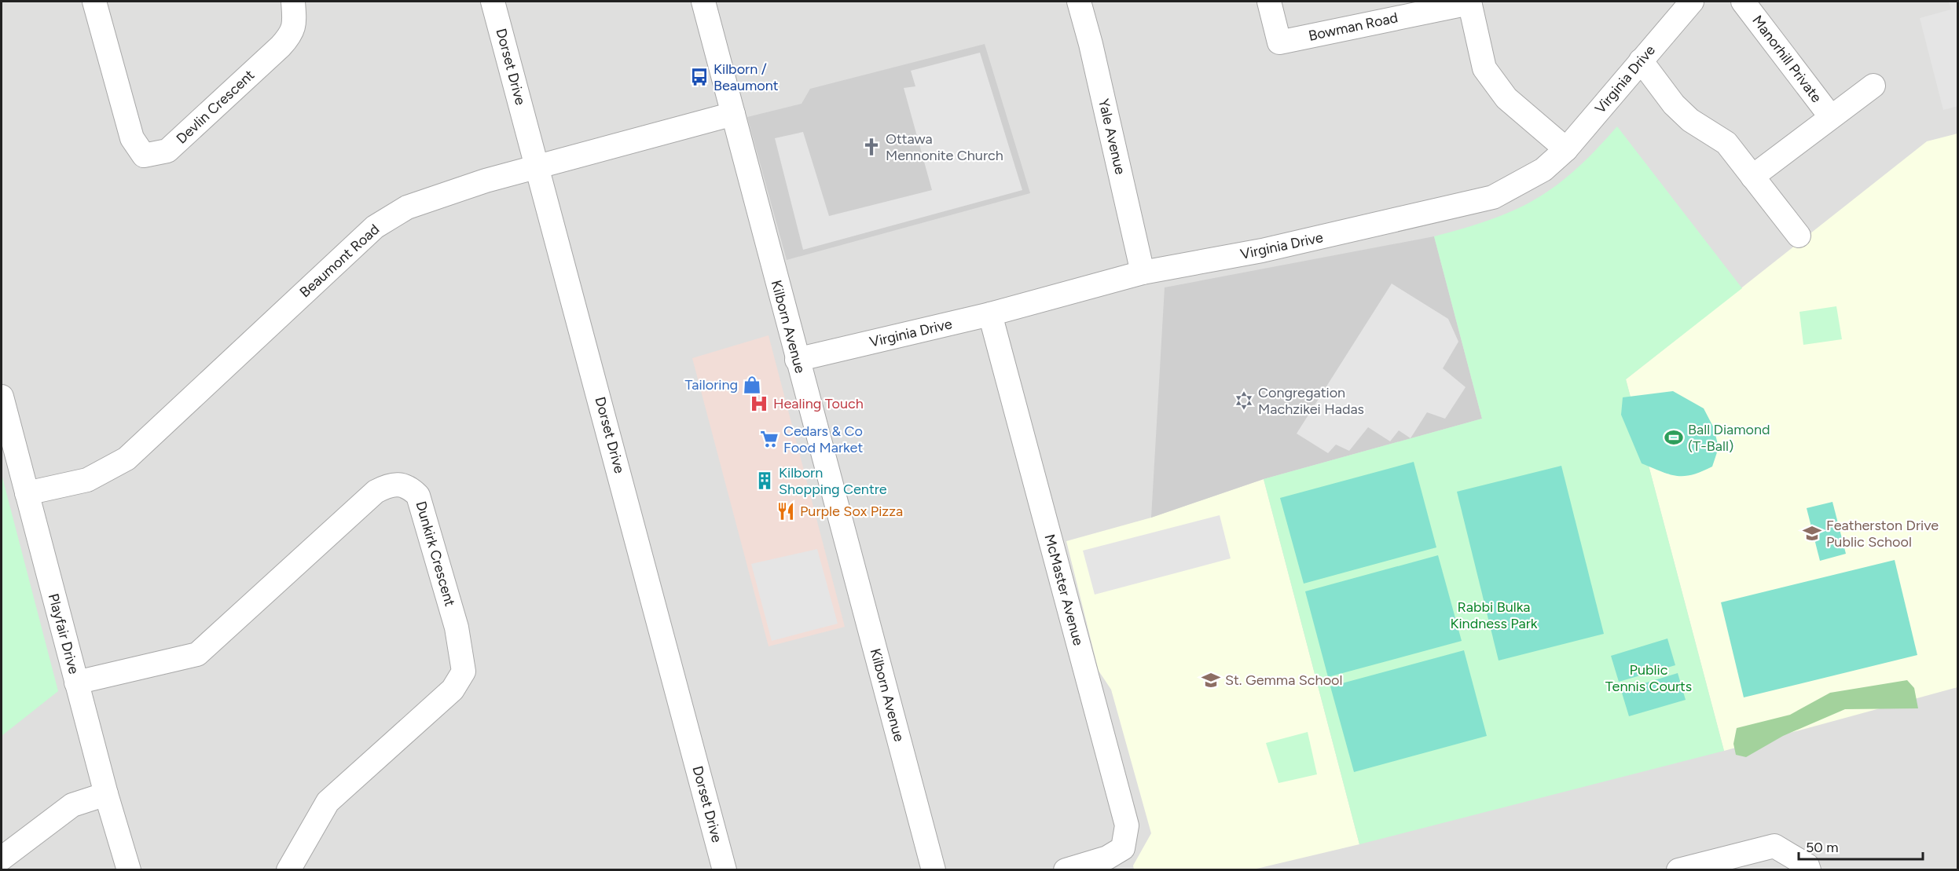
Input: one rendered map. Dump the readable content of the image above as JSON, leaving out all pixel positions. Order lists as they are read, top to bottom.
{
  "streets": {
    "street": [
      "Bowman Road",
      "Manorhill Private",
      "Dorset Drive",
      "Virginia Drive",
      "Devlin Crescent",
      "Yale Avenue",
      "Beaumont Road",
      "Kilborn Avenue",
      "Dunkirk Crescent",
      "McMaster Avenue",
      "Playfair Drive"
    ]
  },
  "crossings": [
    ["Dorset Drive", "Beaumont Road"],
    ["Virginia Drive", "Yale Avenue"],
    ["Virginia Drive", "Kilborn Avenue"],
    ["Virginia Drive", "McMaster Avenue"],
    ["Beaumont Road", "Kilborn Avenue"],
    ["Beaumont Road", "Playfair Drive"],
    ["Dunkirk Crescent", "Playfair Drive"]
  ],
  "parks": ["Rabbi Bulka Kindness Park", "Public Tennis Courts"],
  "places": {
    "bus stop": ["Kilborn / Beaumont"],
    "church": ["Ottawa Mennonite Church"],
    "shop": ["Tailoring"],
    "synagogue": ["Congregation Machzikei Hadas"],
    "hospital": ["Healing Touch"],
    "sports": ["Ball Diamond (T-Ball)"],
    "supermarket": ["Cedars & Co Food Market"],
    "building": ["Kilborn Shopping Centre"],
    "restaurant": ["Purple Sox Pizza"],
    "school or university": ["Featherston Drive Public School", "St. Gemma School"]
  },
  "scale_bar": "50 m"
}
